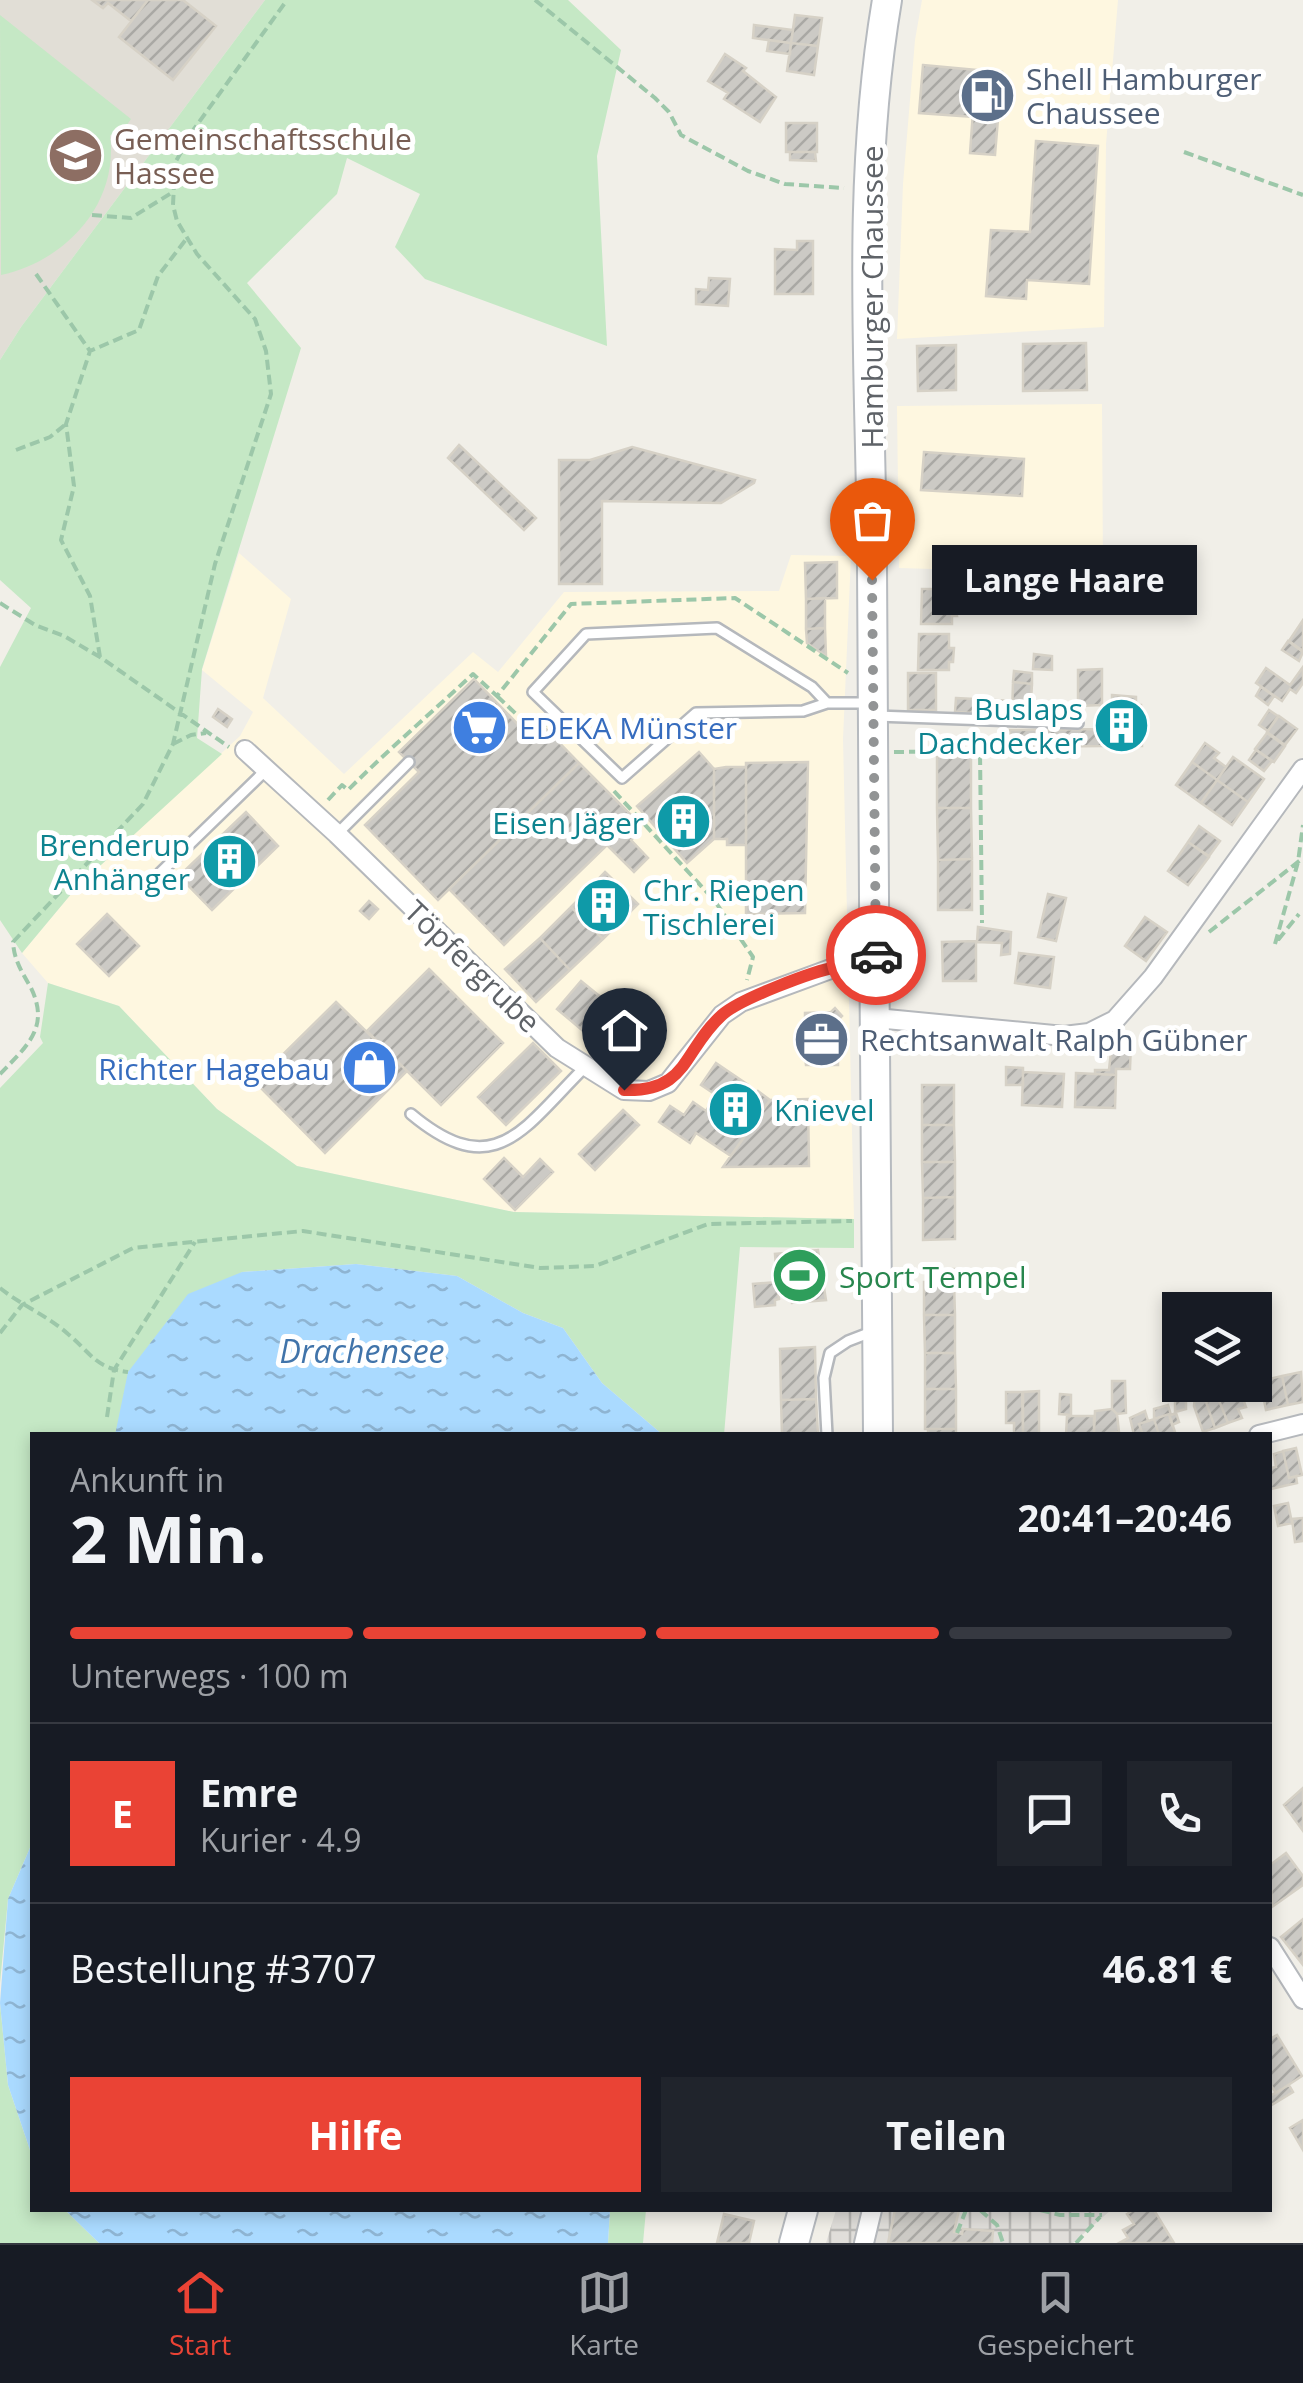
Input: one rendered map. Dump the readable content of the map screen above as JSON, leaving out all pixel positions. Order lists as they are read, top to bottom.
{
  "streets": {
    "main road": ["Hamburger Chaussee"],
    "street": ["Töpfergrube"]
  },
  "crossings": [
    ["Hamburger Chaussee", "Töpfergrube"]
  ],
  "water": ["Drachensee"],
  "places": {
    "fuel station": ["Shell Hamburger Chaussee"],
    "school or university": ["Gemeinschaftsschule Hassee"],
    "other": ["Lange Haare"],
    "building": [
      "Buslaps Dachdecker",
      "Eisen Jäger",
      "Brenderup Anhänger",
      "Chr. Riepen Tischlerei",
      "Knievel"
    ],
    "supermarket": ["EDEKA Münster"],
    "office": ["Rechtsanwalt Ralph Gübner"],
    "shop": ["Richter Hagebau"],
    "sports": ["Sport Tempel"]
  },
  "page": {
    "bubble": "Lange Haare",
    "heading": ["2 Min.", "Ankunft in", "20:41–20:46"],
    "panel": [
      "Emre",
      "Kurier · 4.9",
      "Bestellung #3707",
      "46.81 €"
    ],
    "bar": "Unterwegs · 100 m",
    "round": "E",
    "buttons": ["Hilfe", "Teilen"],
    "tabs": ["Start", "Karte", "Gespeichert"]
  }
}
